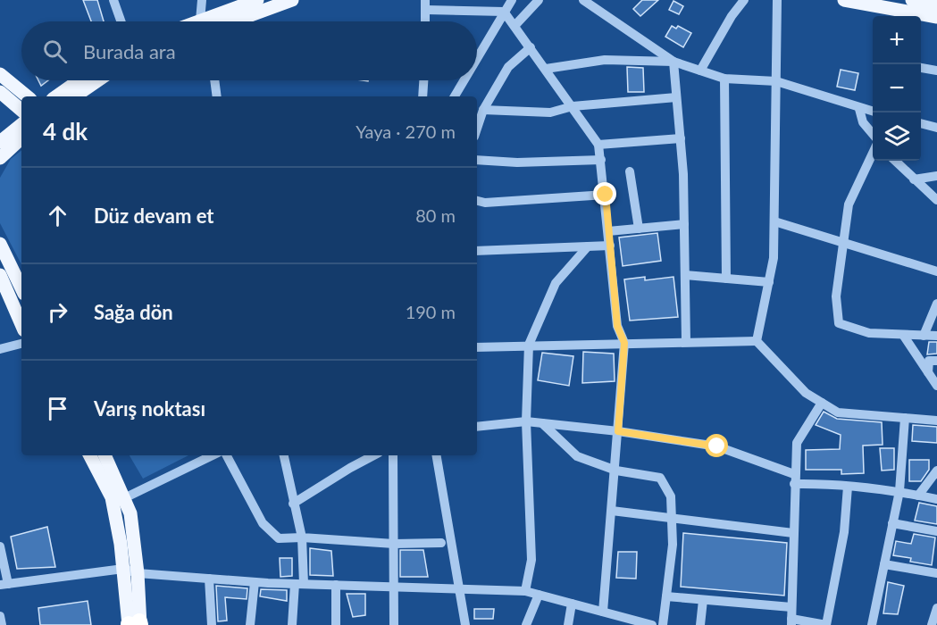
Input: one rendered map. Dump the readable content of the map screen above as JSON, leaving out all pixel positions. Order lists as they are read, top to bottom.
{
  "page": {
    "map_buttons": ["+", "−"],
    "search": "Burada ara",
    "heading": ["4 dk", "Yaya · 270 m"],
    "list": [
      ["Düz devam et", "80 m"],
      ["Sağa dön", "190 m"],
      "Varış noktası"
    ]
  }
}
